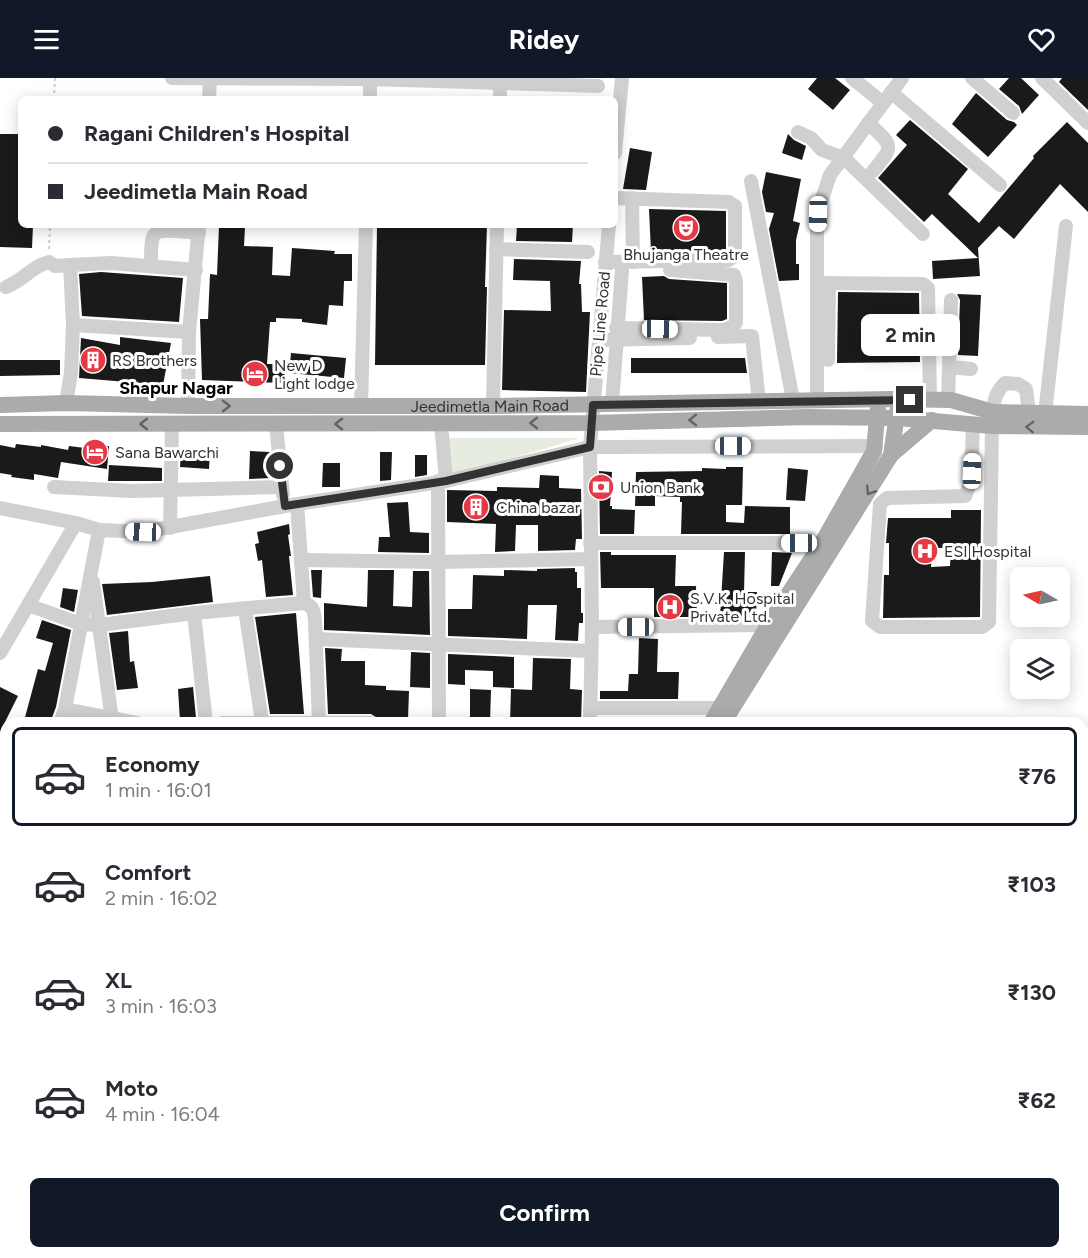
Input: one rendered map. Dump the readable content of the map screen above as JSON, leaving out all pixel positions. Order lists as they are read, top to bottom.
{
  "streets": {
    "main road": ["Jeedimetla Main Road"],
    "street": ["Pipe Line Road"]
  },
  "crossings": [
    ["Pipe Line Road", "Jeedimetla Main Road"]
  ],
  "districts": ["Shapur Nagar"],
  "places": {
    "theatre": ["Bhujanga Theatre"],
    "building": ["RS Brothers", "China bazar"],
    "hotel": ["New D Light lodge", "Sana Bawarchi"],
    "bank": ["Union Bank"],
    "hospital": ["ESI Hospital", "S.V.K. Hospital Private Ltd."]
  },
  "north": "left",
  "page": {
    "header": "Ridey",
    "banner": ["Ragani Children's Hospital", "Jeedimetla Main Road"],
    "bubble": "2 min",
    "list": [
      {
        "name": "Economy",
        "note": "1 min · 16:01",
        "value": "₹76"
      },
      {
        "name": "Comfort",
        "note": "2 min · 16:02",
        "value": "₹103"
      },
      {
        "name": "XL",
        "note": "3 min · 16:03",
        "value": "₹130"
      },
      {
        "name": "Moto",
        "note": "4 min · 16:04",
        "value": "₹62"
      }
    ],
    "buttons": "Confirm"
  }
}
